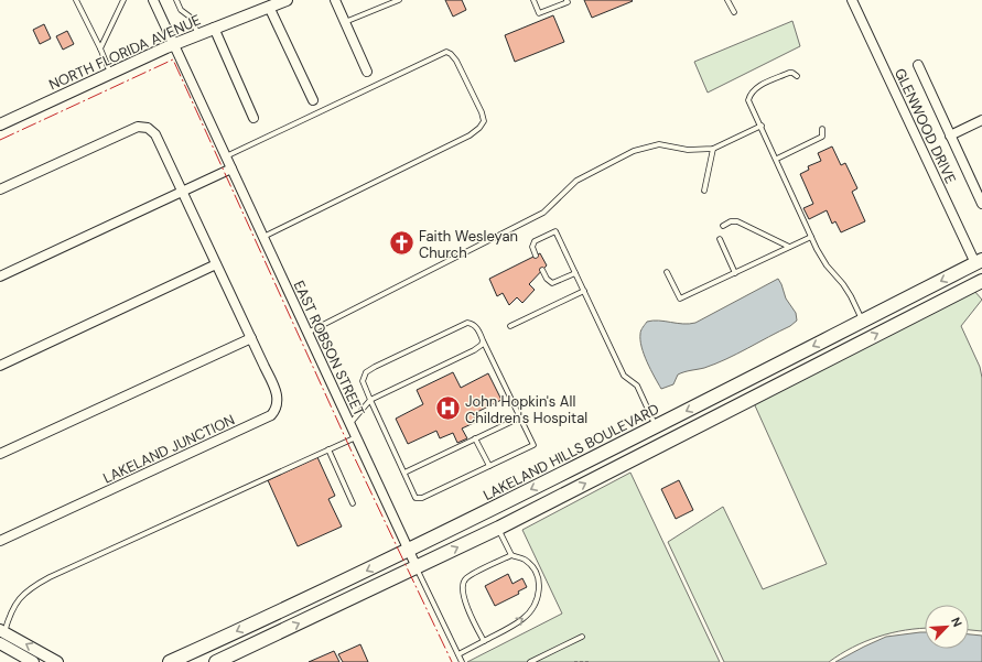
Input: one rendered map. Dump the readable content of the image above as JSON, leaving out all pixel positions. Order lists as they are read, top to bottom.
{
  "streets": {
    "main road": ["LAKELAND HILLS BOULEVARD"],
    "street": [
      "NORTH FLORIDA AVENUE",
      "GLENWOOD DRIVE",
      "EAST ROBSON STREET",
      "LAKELAND JUNCTION"
    ]
  },
  "crossings": [
    ["NORTH FLORIDA AVENUE", "EAST ROBSON STREET"],
    ["GLENWOOD DRIVE", "LAKELAND HILLS BOULEVARD"],
    ["EAST ROBSON STREET", "LAKELAND HILLS BOULEVARD"]
  ],
  "places": {
    "church": ["Faith Wesleyan Church"],
    "hospital": ["John Hopkin's All Children's Hospital"]
  },
  "north": "top right"
}
